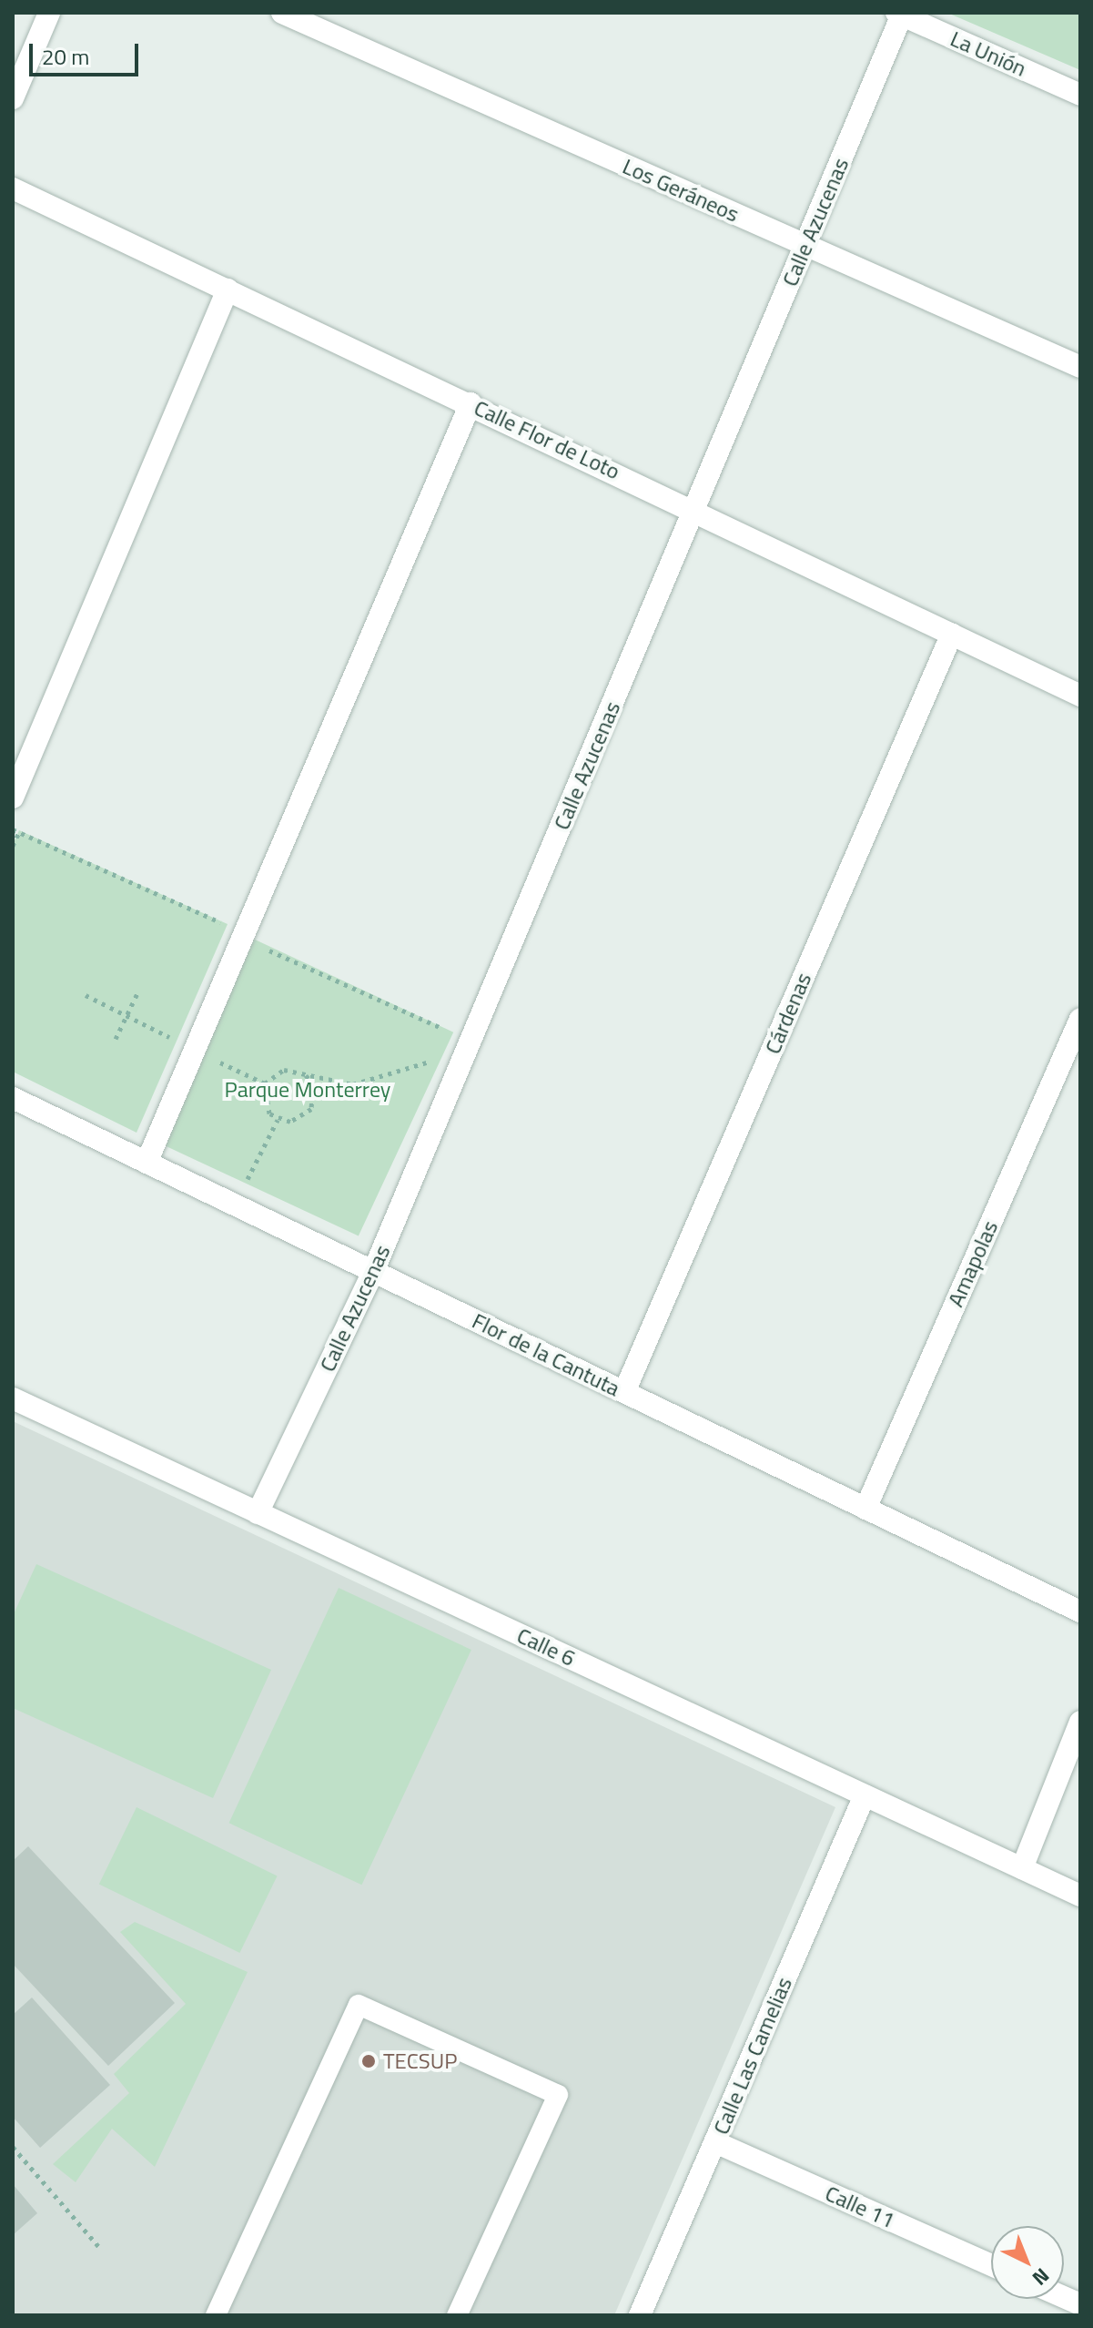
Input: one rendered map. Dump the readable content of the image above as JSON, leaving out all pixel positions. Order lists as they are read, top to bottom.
{
  "streets": {
    "street": [
      "La Unión",
      "Los Geráneos",
      "Calle Azucenas",
      "Calle Flor de Loto",
      "Cárdenas",
      "Amapolas",
      "Flor de la Cantuta",
      "Calle 6",
      "Calle Las Camelias",
      "Calle 11"
    ]
  },
  "crossings": [
    ["La Unión", "Calle Azucenas"],
    ["Los Geráneos", "Calle Azucenas"],
    ["Calle Azucenas", "Calle Flor de Loto"],
    ["Calle Azucenas", "Flor de la Cantuta"],
    ["Calle Azucenas", "Calle 6"],
    ["Calle Flor de Loto", "Cárdenas"],
    ["Cárdenas", "Flor de la Cantuta"],
    ["Amapolas", "Flor de la Cantuta"],
    ["Calle 6", "Calle Las Camelias"],
    ["Calle Las Camelias", "Calle 11"]
  ],
  "parks": ["Parque Monterrey"],
  "places": ["TECSUP"],
  "scale_bar": "20 m",
  "north": "bottom right"
}
